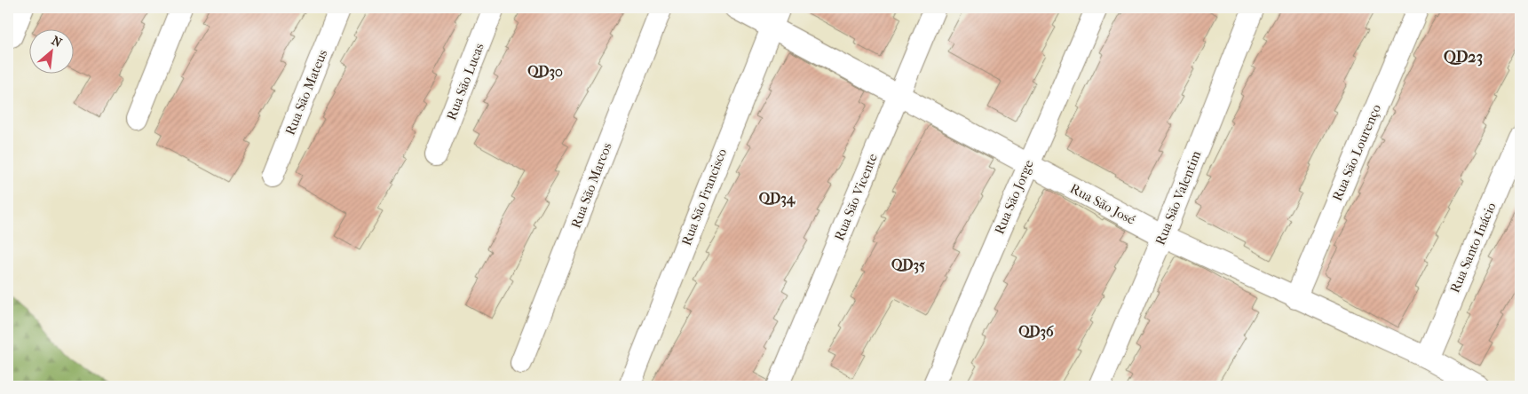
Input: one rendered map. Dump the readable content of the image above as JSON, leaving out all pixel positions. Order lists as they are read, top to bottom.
{
  "streets": {
    "street": [
      "Rua São Lucas",
      "Rua São Mateus",
      "Rua São Lourenço",
      "Rua São Marcos",
      "Rua São Francisco",
      "Rua São Vicente",
      "Rua São Jorge",
      "Rua São Valentim",
      "Rua São José",
      "Rua Santo Inácio"
    ]
  },
  "crossings": [
    ["Rua São Lourenço", "Rua São José"],
    ["Rua São Francisco", "Rua São José"],
    ["Rua São Vicente", "Rua São José"],
    ["Rua São Jorge", "Rua São José"],
    ["Rua São Valentim", "Rua São José"],
    ["Rua São José", "Rua Santo Inácio"]
  ],
  "districts": [
    "QD23",
    "QD30",
    "QD34",
    "QD35",
    "QD36"
  ],
  "north": "top right"
}
